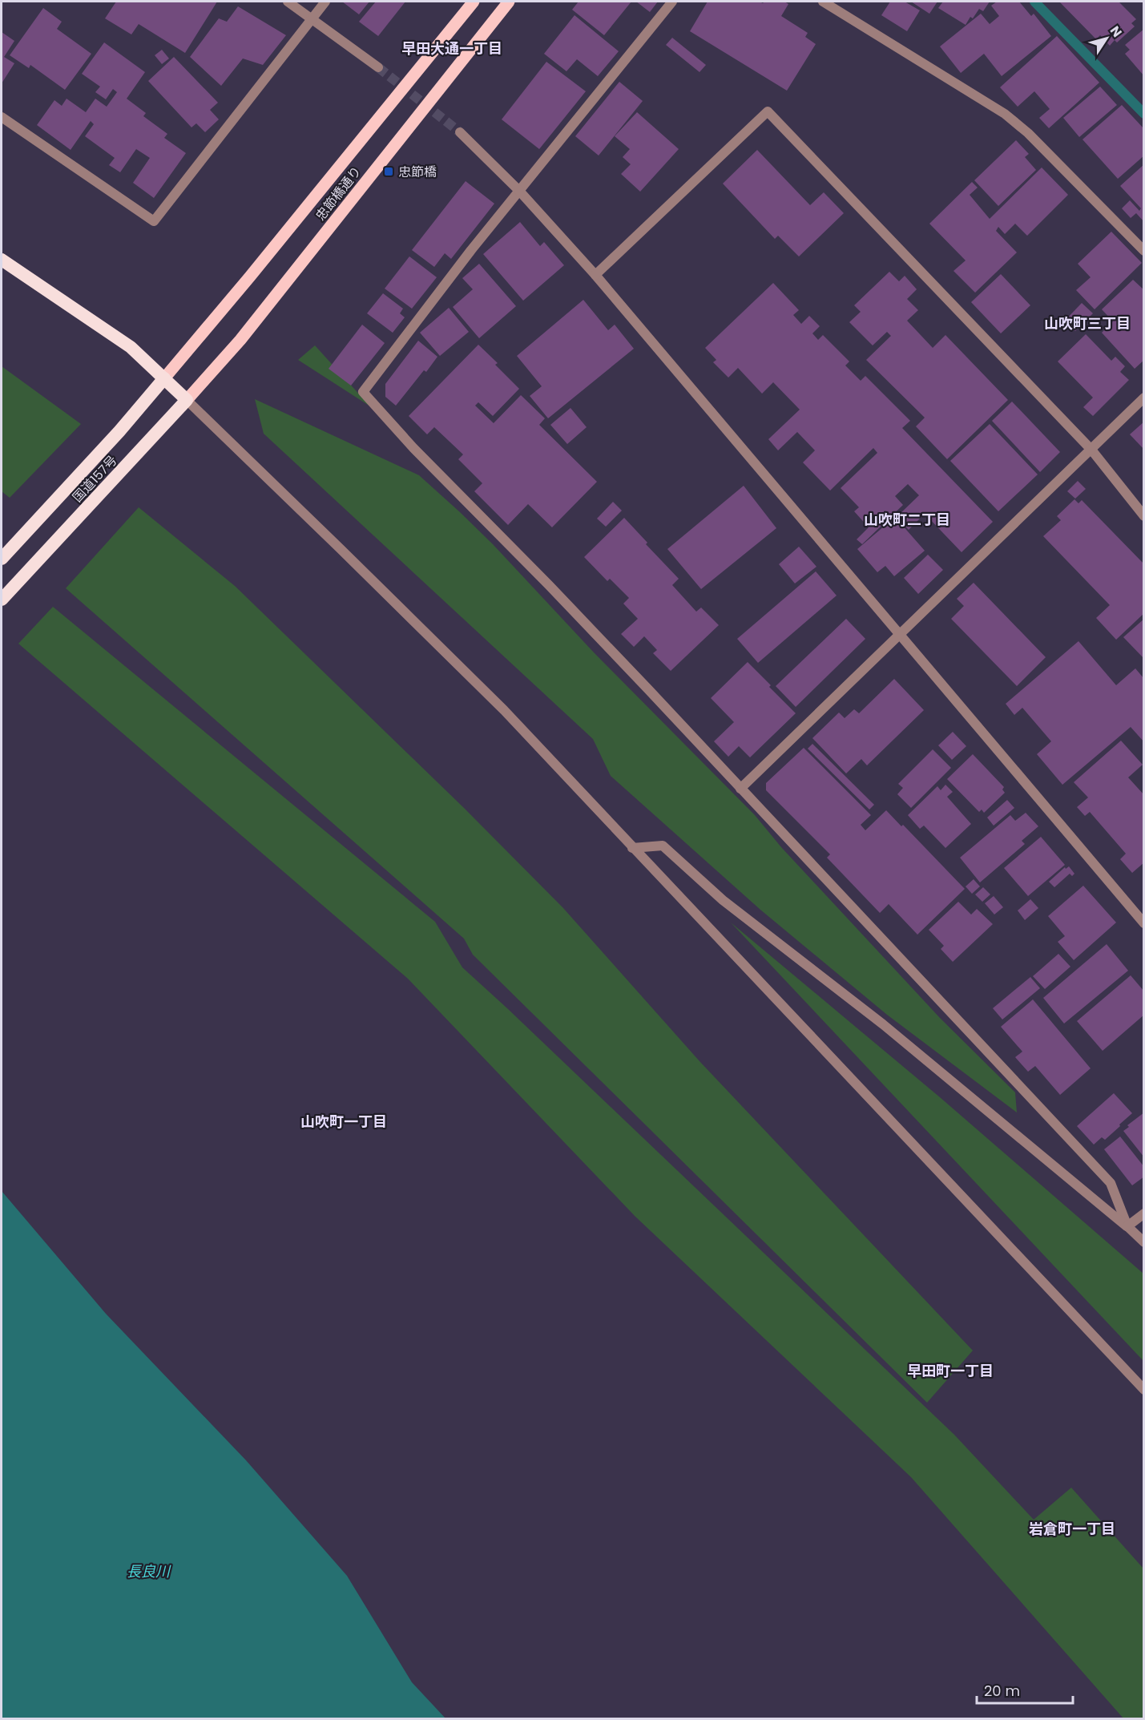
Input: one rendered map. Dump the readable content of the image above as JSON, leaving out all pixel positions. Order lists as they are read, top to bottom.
{
  "streets": {
    "highway": ["国道157号"],
    "main road": ["忠節橋通り"]
  },
  "crossings": [
    ["忠節橋通り", "国道157号"]
  ],
  "districts": [
    "早田大通一丁目",
    "山吹町三丁目",
    "山吹町二丁目",
    "山吹町一丁目",
    "早田町一丁目",
    "岩倉町一丁目"
  ],
  "water": ["長良川"],
  "places": {
    "transit": ["忠節橋"]
  },
  "scale_bar": "20 m",
  "north": "top right"
}
